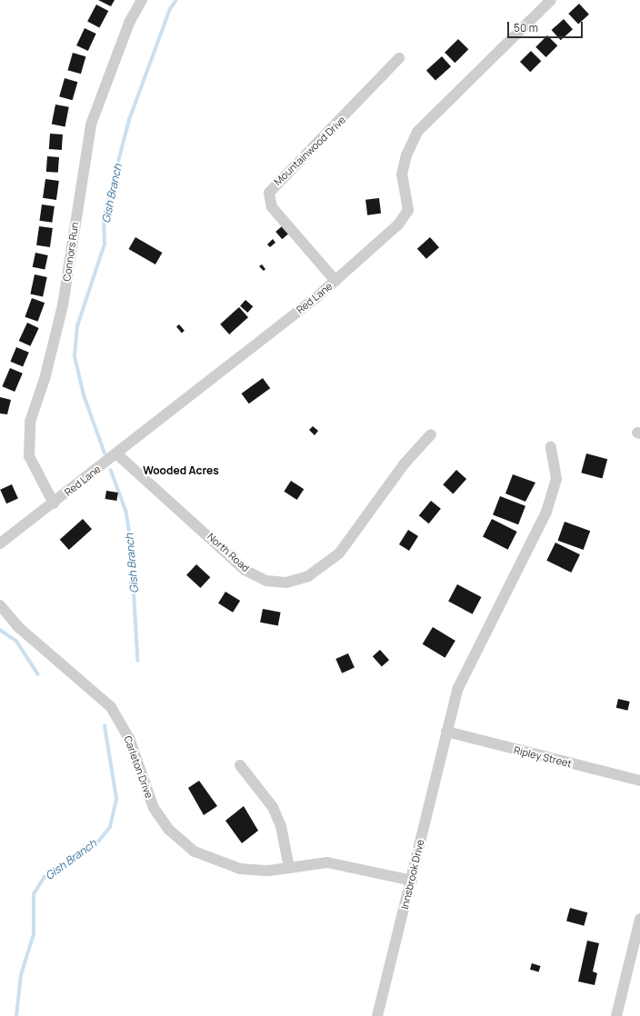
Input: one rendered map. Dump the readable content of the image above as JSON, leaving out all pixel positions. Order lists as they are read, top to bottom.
{
  "streets": {
    "street": [
      "Mountainwood Drive",
      "Connors Run",
      "Red Lane",
      "North Road",
      "Ripley Street",
      "Carleton Drive",
      "Innsbrook Drive"
    ]
  },
  "crossings": [
    ["Mountainwood Drive", "Red Lane"],
    ["Connors Run", "Red Lane"],
    ["Red Lane", "North Road"],
    ["Ripley Street", "Innsbrook Drive"],
    ["Carleton Drive", "Innsbrook Drive"]
  ],
  "districts": ["Wooded Acres"],
  "water": ["Gish Branch"],
  "scale_bar": "50 m"
}
